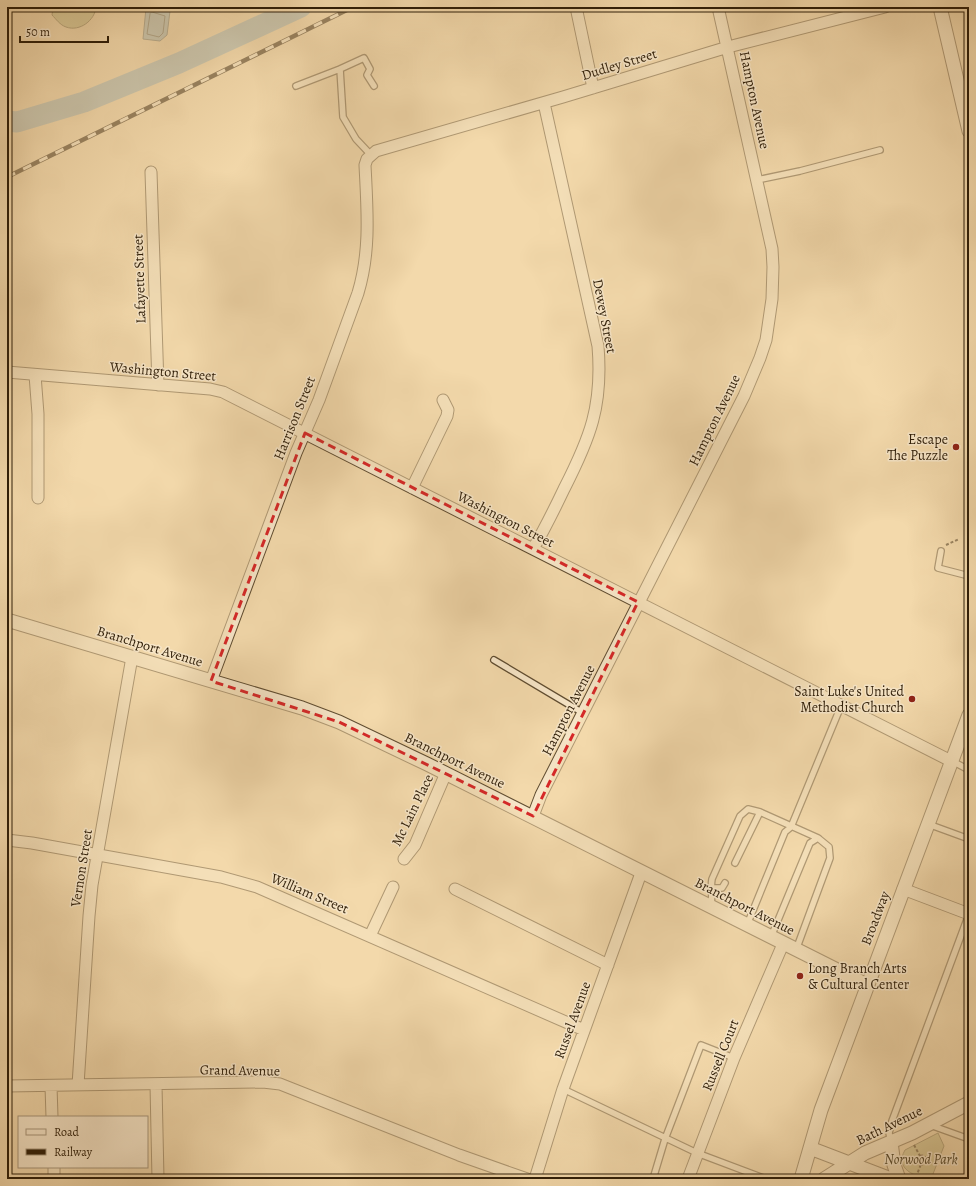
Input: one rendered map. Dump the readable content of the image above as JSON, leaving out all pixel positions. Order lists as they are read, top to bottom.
{
  "streets": {
    "street": [
      "Dudley Street",
      "Hampton Avenue",
      "Lafayette Street",
      "Dewey Street",
      "Washington Street",
      "Harrison Street",
      "Branchport Avenue",
      "Mc Lain Place",
      "Vernon Street",
      "William Street",
      "Broadway",
      "Russel Avenue",
      "Russell Court",
      "Grand Avenue",
      "Bath Avenue"
    ]
  },
  "crossings": [
    ["Dudley Street", "Hampton Avenue"],
    ["Dudley Street", "Dewey Street"],
    ["Dudley Street", "Harrison Street"],
    ["Hampton Avenue", "Washington Street"],
    ["Hampton Avenue", "Branchport Avenue"],
    ["Lafayette Street", "Washington Street"],
    ["Dewey Street", "Washington Street"],
    ["Washington Street", "Harrison Street"],
    ["Washington Street", "Broadway"],
    ["Harrison Street", "Branchport Avenue"],
    ["Branchport Avenue", "Mc Lain Place"],
    ["Branchport Avenue", "Vernon Street"],
    ["Branchport Avenue", "Broadway"],
    ["Branchport Avenue", "Russel Avenue"],
    ["Branchport Avenue", "Russell Court"],
    ["Vernon Street", "William Street"],
    ["Vernon Street", "Grand Avenue"],
    ["William Street", "Russel Avenue"]
  ],
  "parks": ["Norwood Park"],
  "places": ["Escape The Puzzle", "Saint Luke's United Methodist Church", "Long Branch Arts & Cultural Center"],
  "legend": ["Road", "Railway"],
  "scale_bar": "50 m"
}
